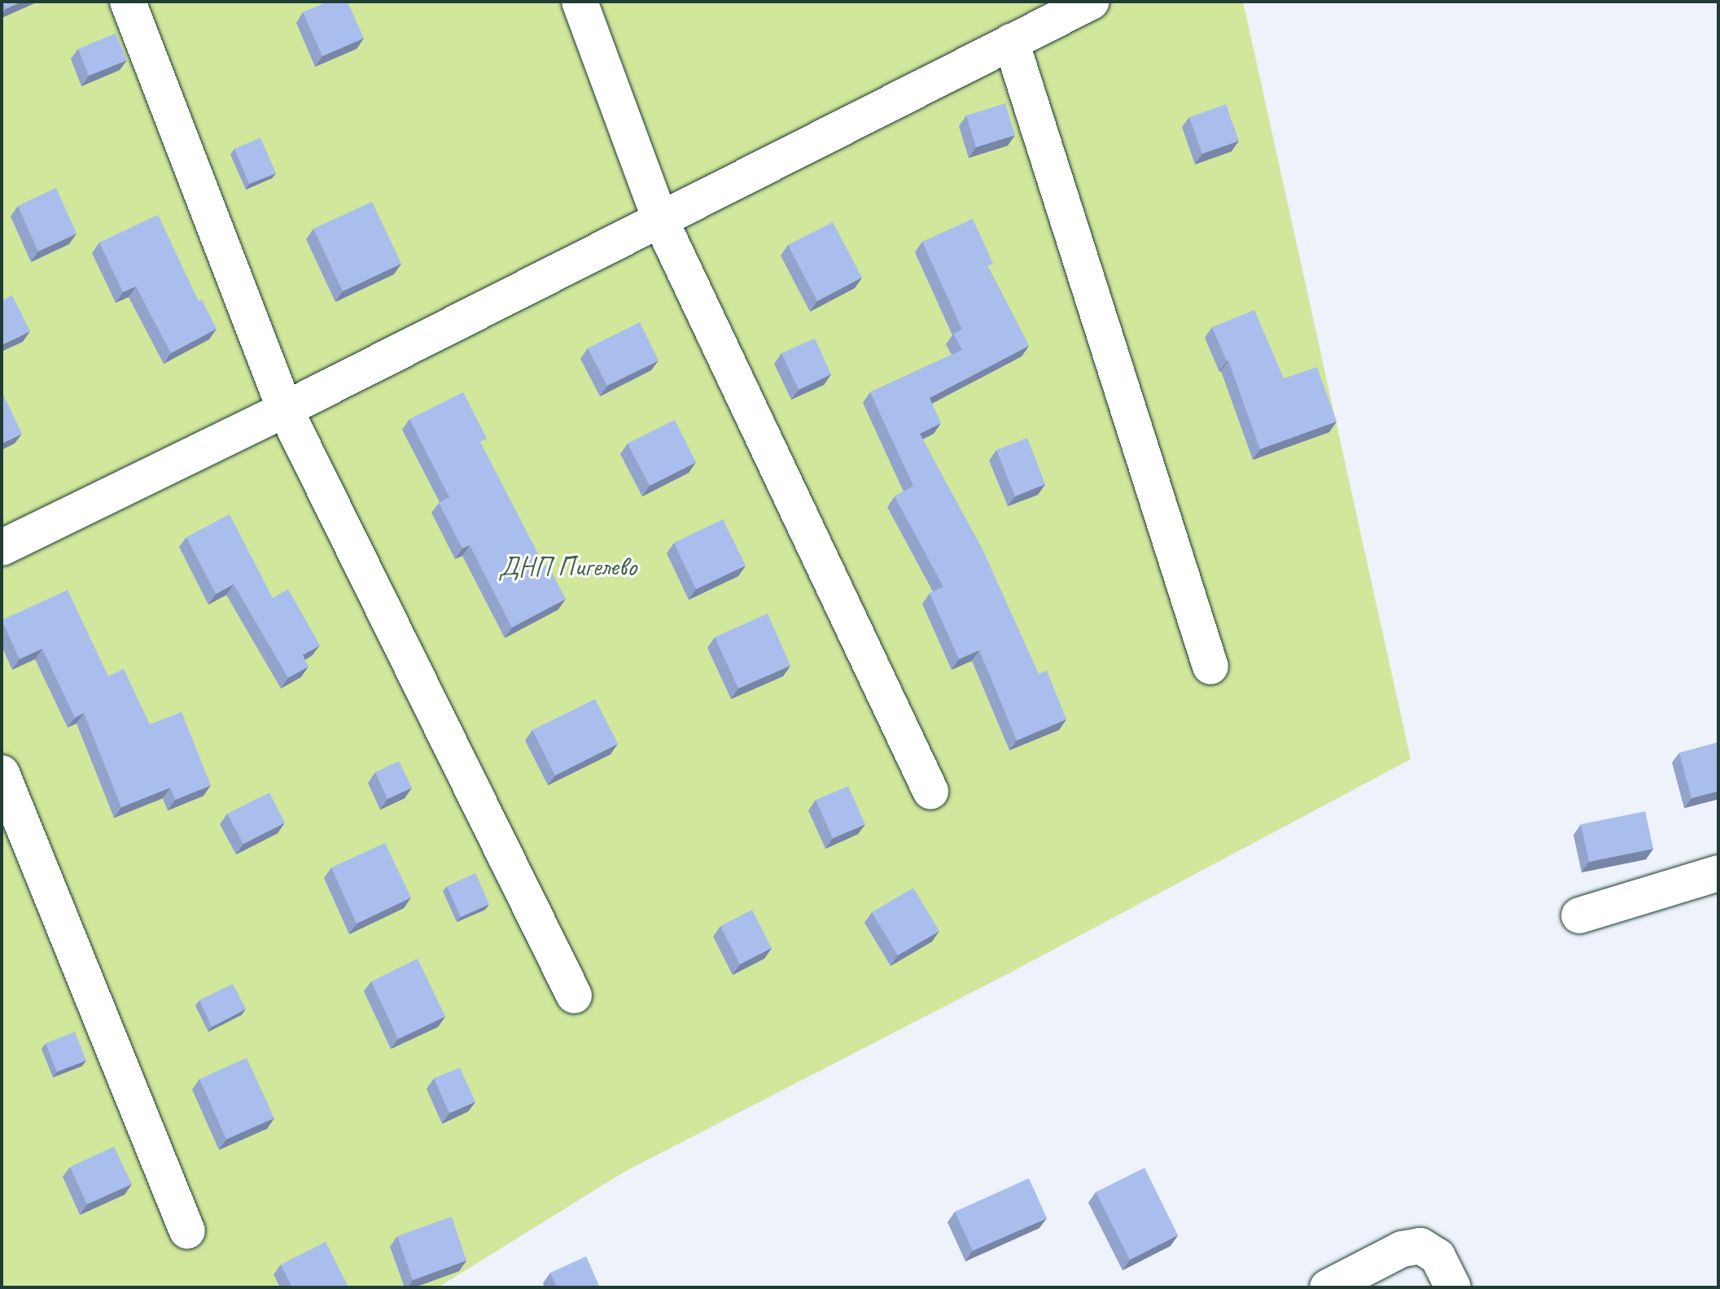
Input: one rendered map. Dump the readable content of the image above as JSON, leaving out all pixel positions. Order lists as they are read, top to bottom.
{
  "parks": ["ДНП Пигелево"]
}
